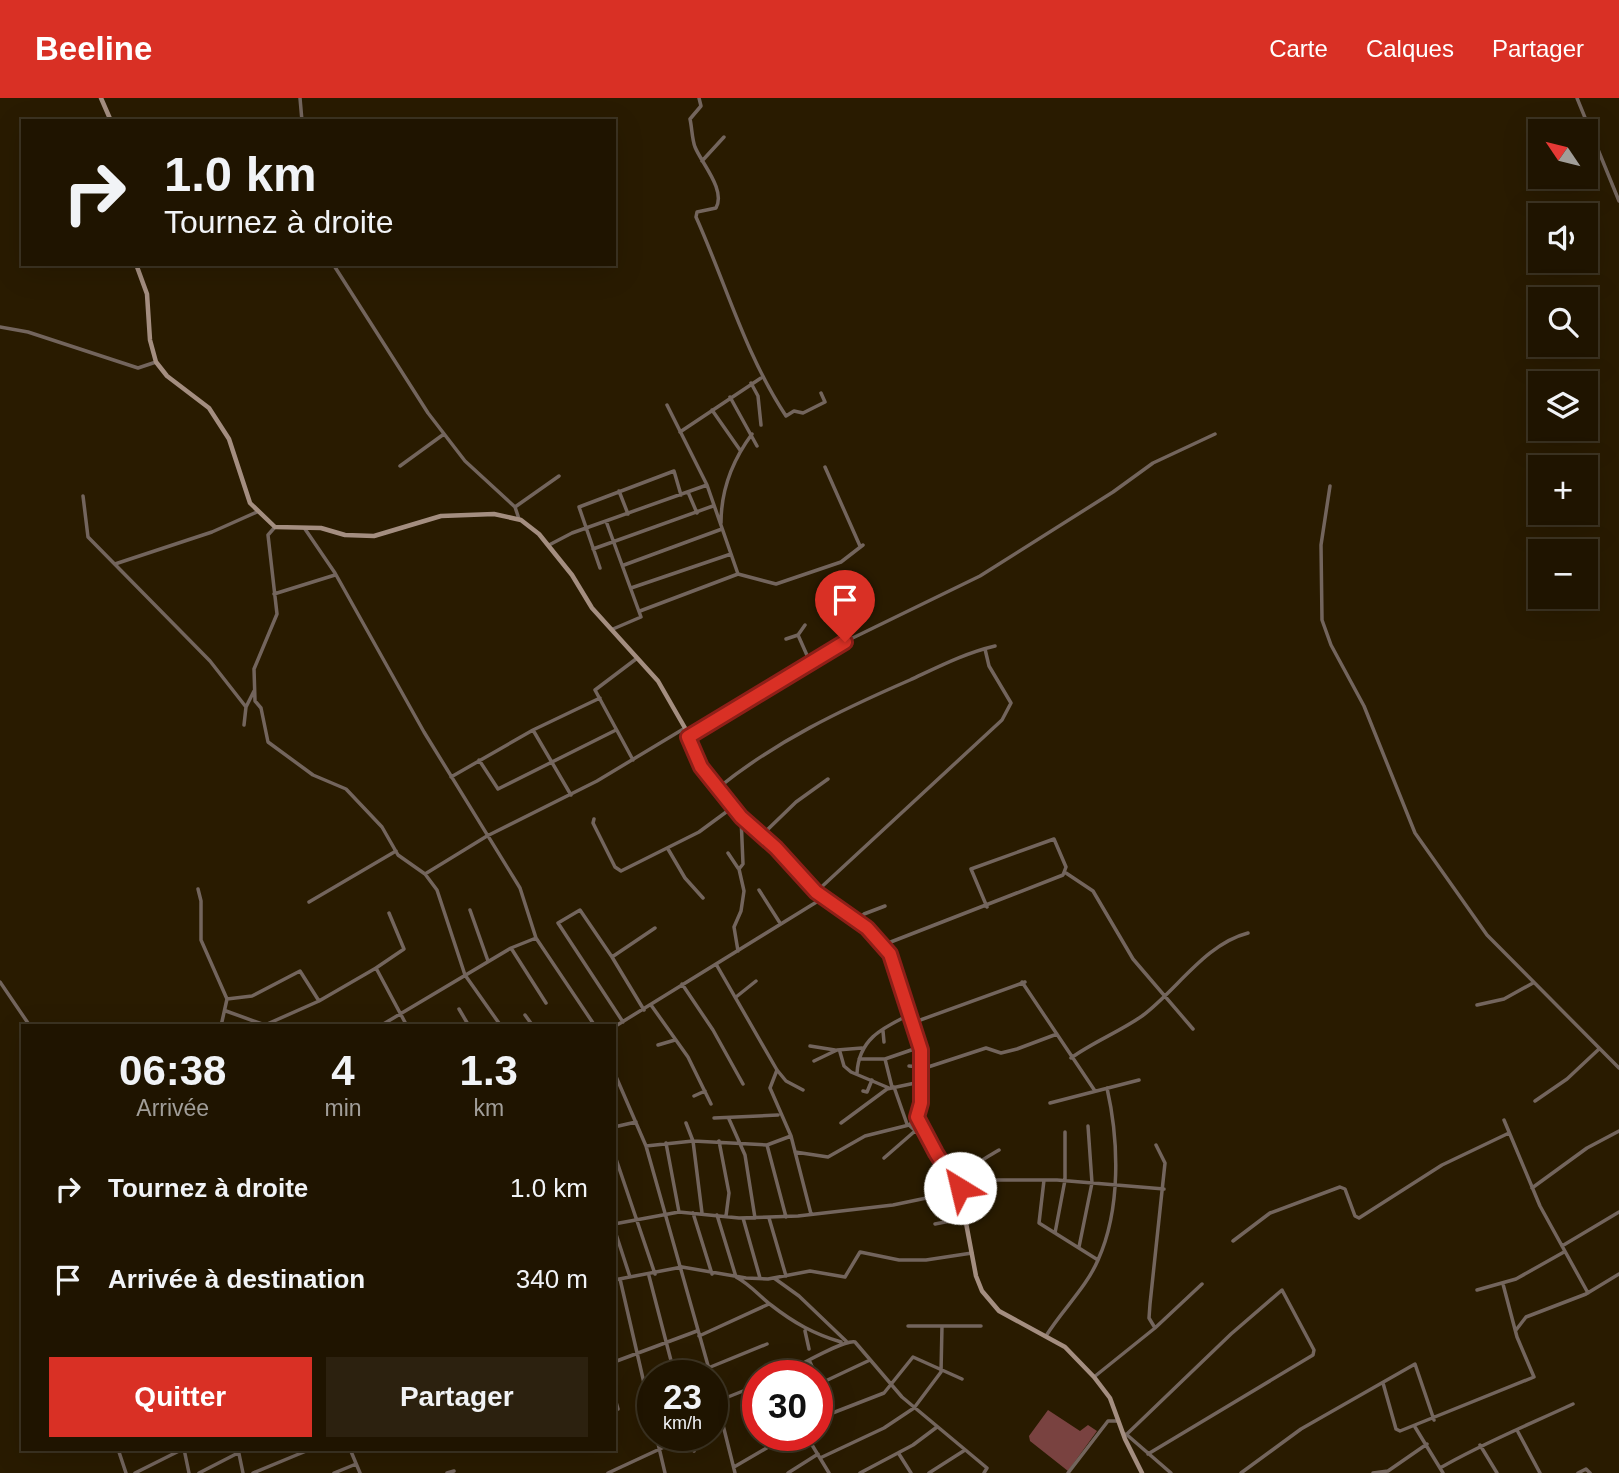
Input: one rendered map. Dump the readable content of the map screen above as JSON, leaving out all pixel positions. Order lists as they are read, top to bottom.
{
  "north": "top left",
  "page": {
    "header": "Beeline",
    "nav": ["Carte", "Calques", "Partager"],
    "map_buttons": ["+", "−"],
    "turn": ["1.0 km", "Tournez à droite"],
    "eta": [
      "06:38",
      "Arrivée",
      "4",
      "min",
      "1.3",
      "km"
    ],
    "list": [
      {
        "name": "Tournez à droite",
        "value": "1.0 km"
      },
      {
        "name": "Arrivée à destination",
        "value": "340 m"
      }
    ],
    "buttons": ["Quitter", "Partager"],
    "speed": "23 km/h",
    "limit": "30"
  }
}
